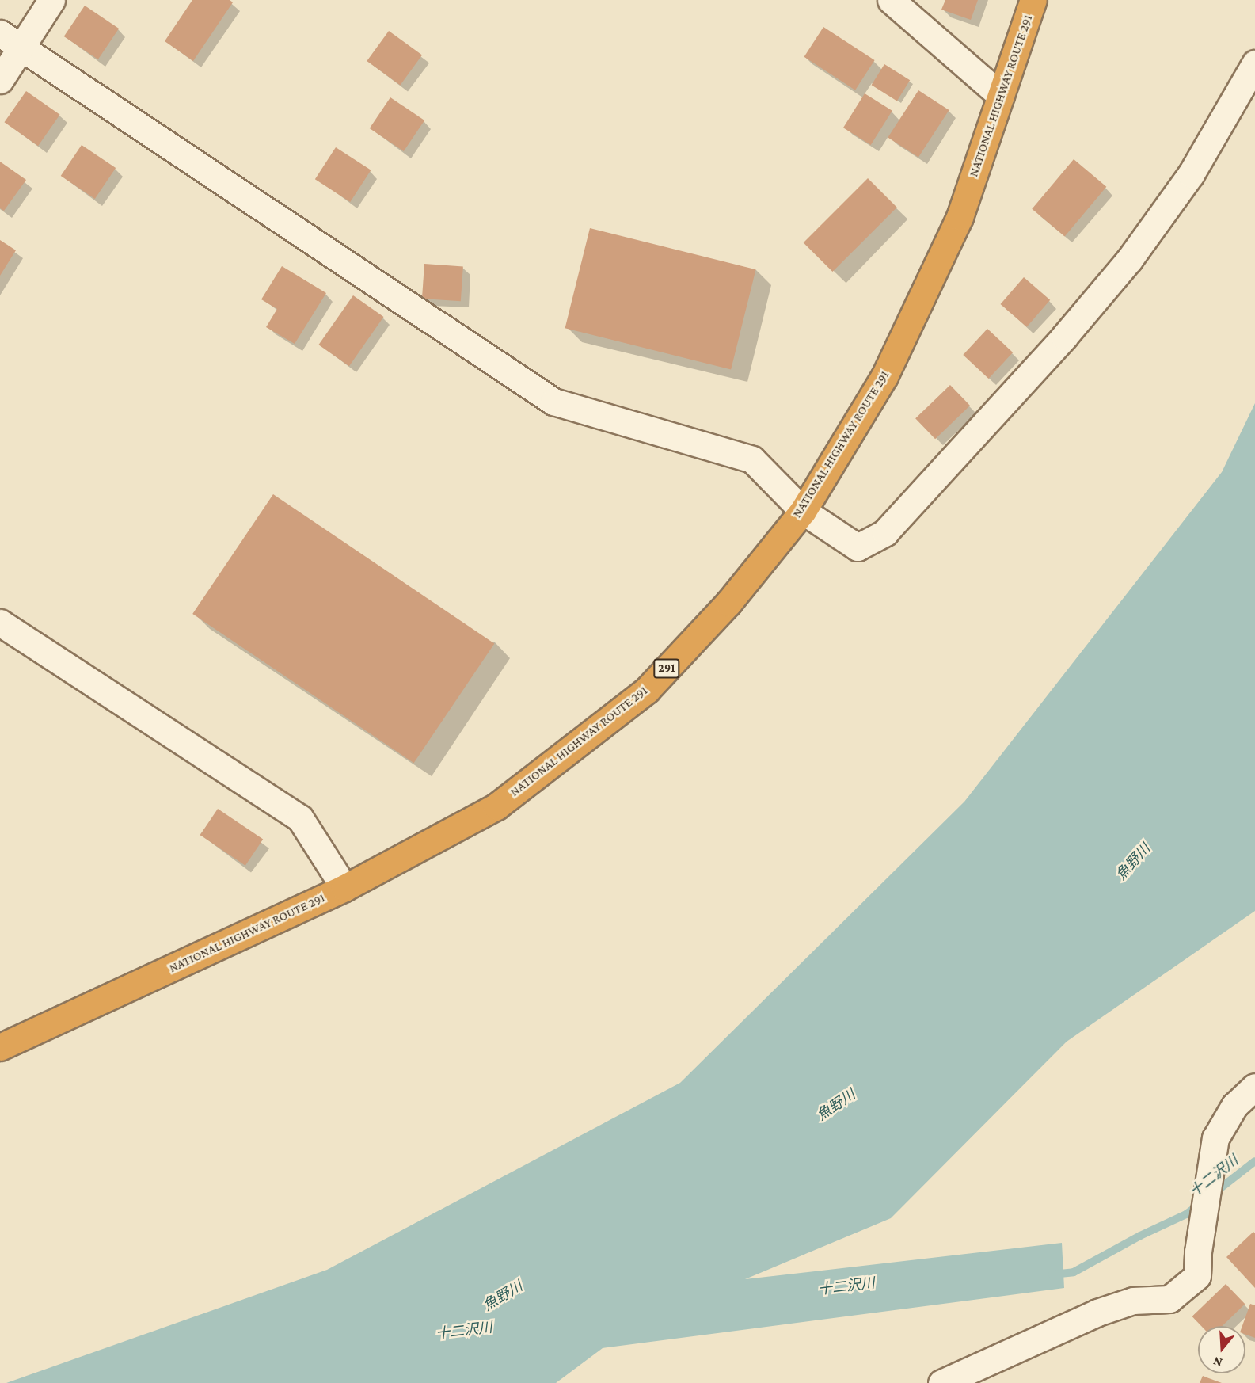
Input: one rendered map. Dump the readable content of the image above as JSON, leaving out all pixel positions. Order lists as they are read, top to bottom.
{
  "streets": {
    "highway": ["NATIONAL HIGHWAY ROUTE 291", "291"]
  },
  "water": ["魚野川", "十二沢川"],
  "north": "bottom"
}
